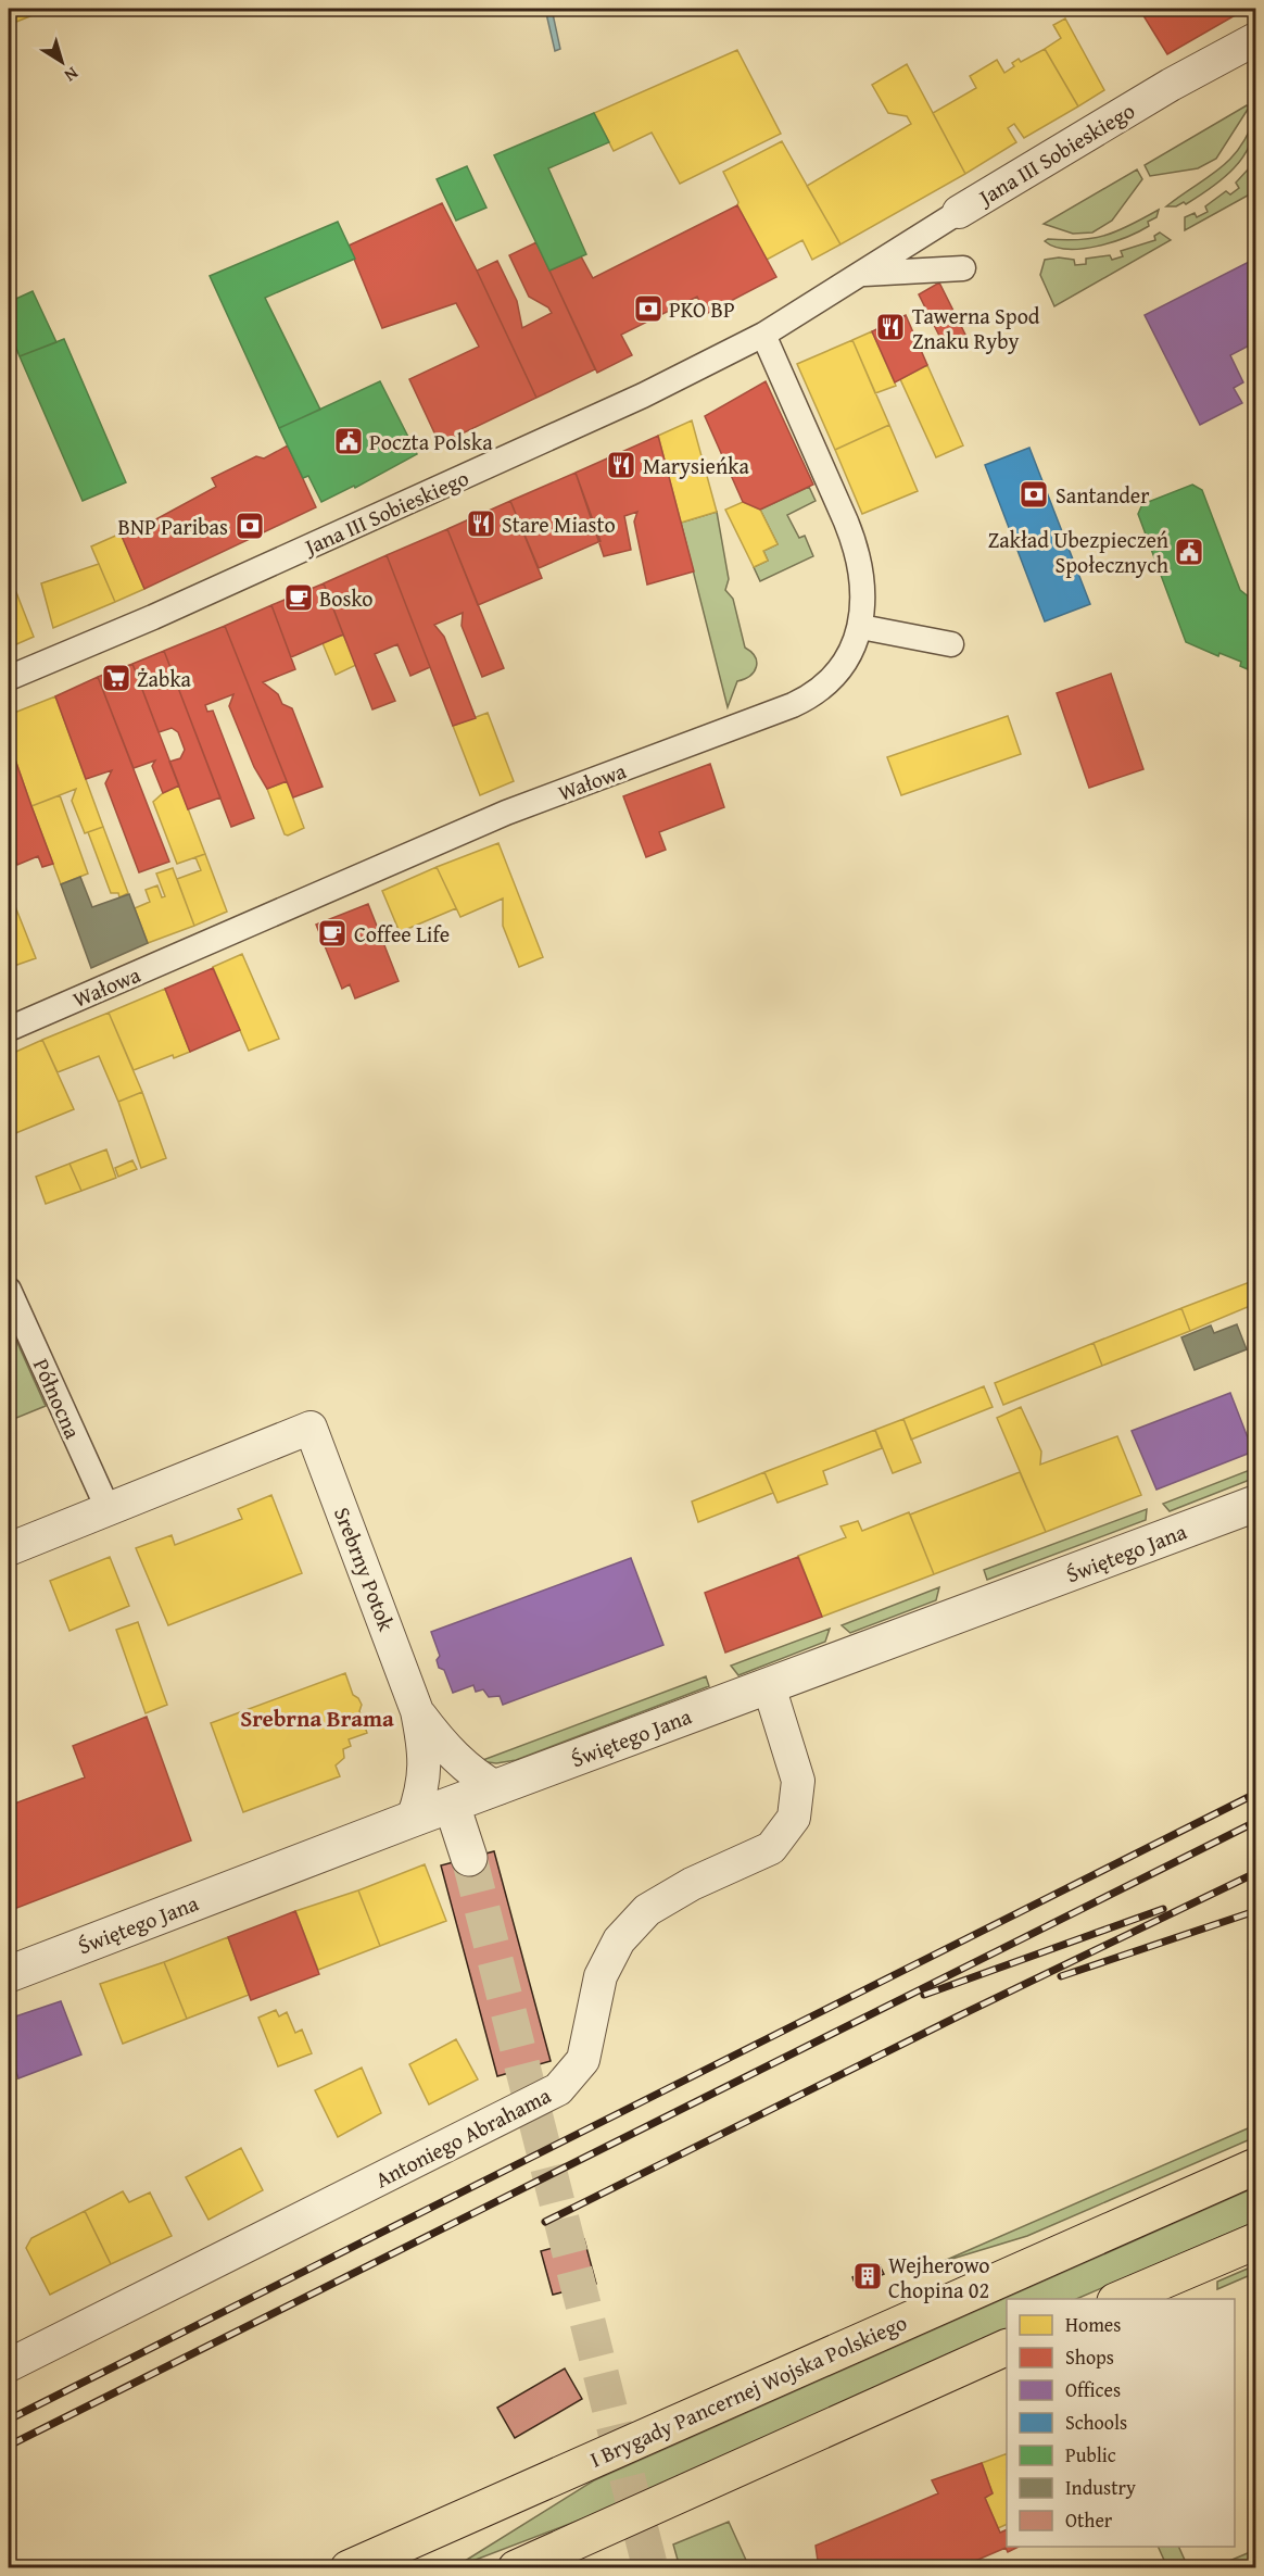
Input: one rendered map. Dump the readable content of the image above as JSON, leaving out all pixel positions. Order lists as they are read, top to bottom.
{
  "streets": {
    "main road": ["I Brygady Pancernej Wojska Polskiego"],
    "street": [
      "Jana III Sobieskiego",
      "Wałowa",
      "Północna",
      "Świętego Jana",
      "Srebrny Potok",
      "Antoniego Abrahama"
    ]
  },
  "crossings": [
    ["Jana III Sobieskiego", "Wałowa"],
    ["Północna", "Srebrny Potok"],
    ["Świętego Jana", "Srebrny Potok"],
    ["Świętego Jana", "Antoniego Abrahama"]
  ],
  "districts": ["Srebrna Brama"],
  "places": {
    "bank": ["PKO BP", "Santander", "BNP Paribas"],
    "restaurant": ["Tawerna Spod Znaku Ryby", "Marysieńka", "Stare Miasto"],
    "public building": ["Poczta Polska", "Zakład Ubezpieczeń Społecznych"],
    "cafe": ["Bosko", "Coffee Life"],
    "supermarket": ["Żabka"],
    "building": ["Wejherowo Chopina 02"]
  },
  "legend": [
    "Homes",
    "Shops",
    "Offices",
    "Schools",
    "Public",
    "Industry",
    "Other"
  ],
  "north": "bottom right"
}
